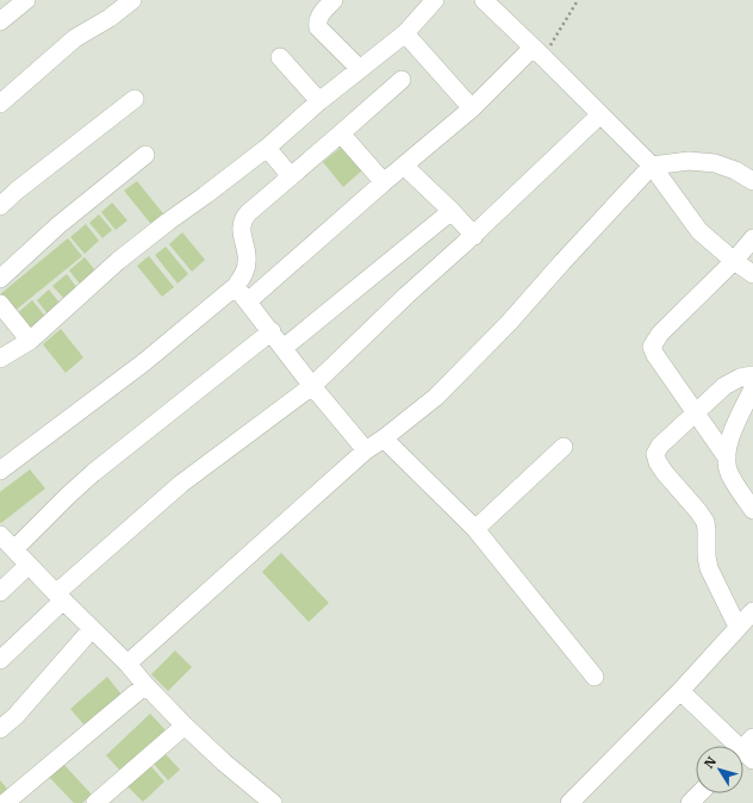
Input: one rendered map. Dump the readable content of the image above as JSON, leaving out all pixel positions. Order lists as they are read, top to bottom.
{
  "north": "top left"
}
